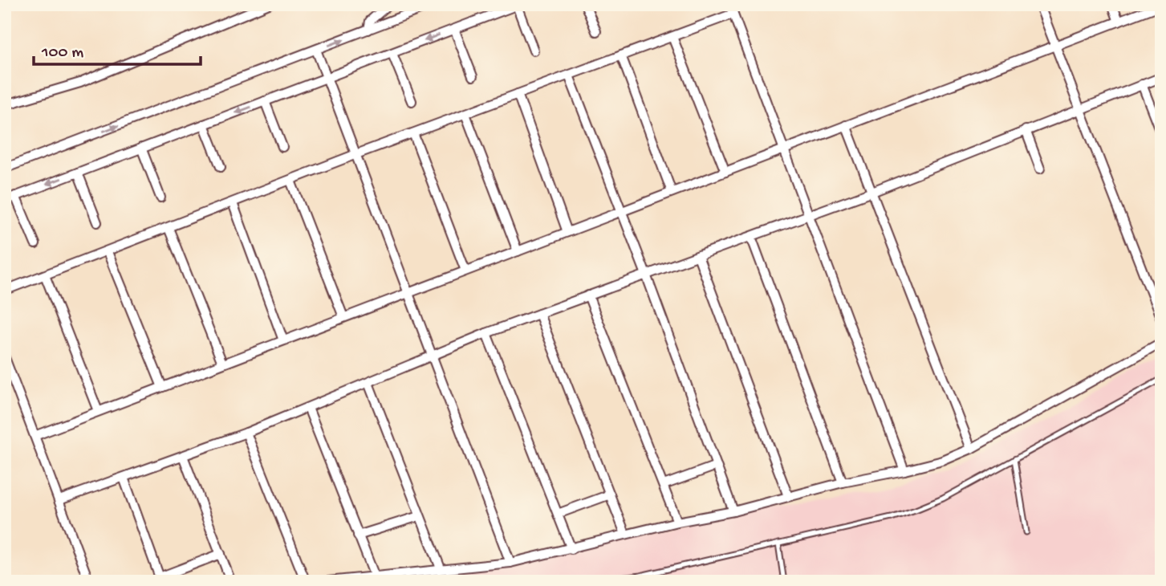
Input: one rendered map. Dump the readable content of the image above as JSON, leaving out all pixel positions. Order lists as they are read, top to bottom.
{
  "scale_bar": "100 m"
}
